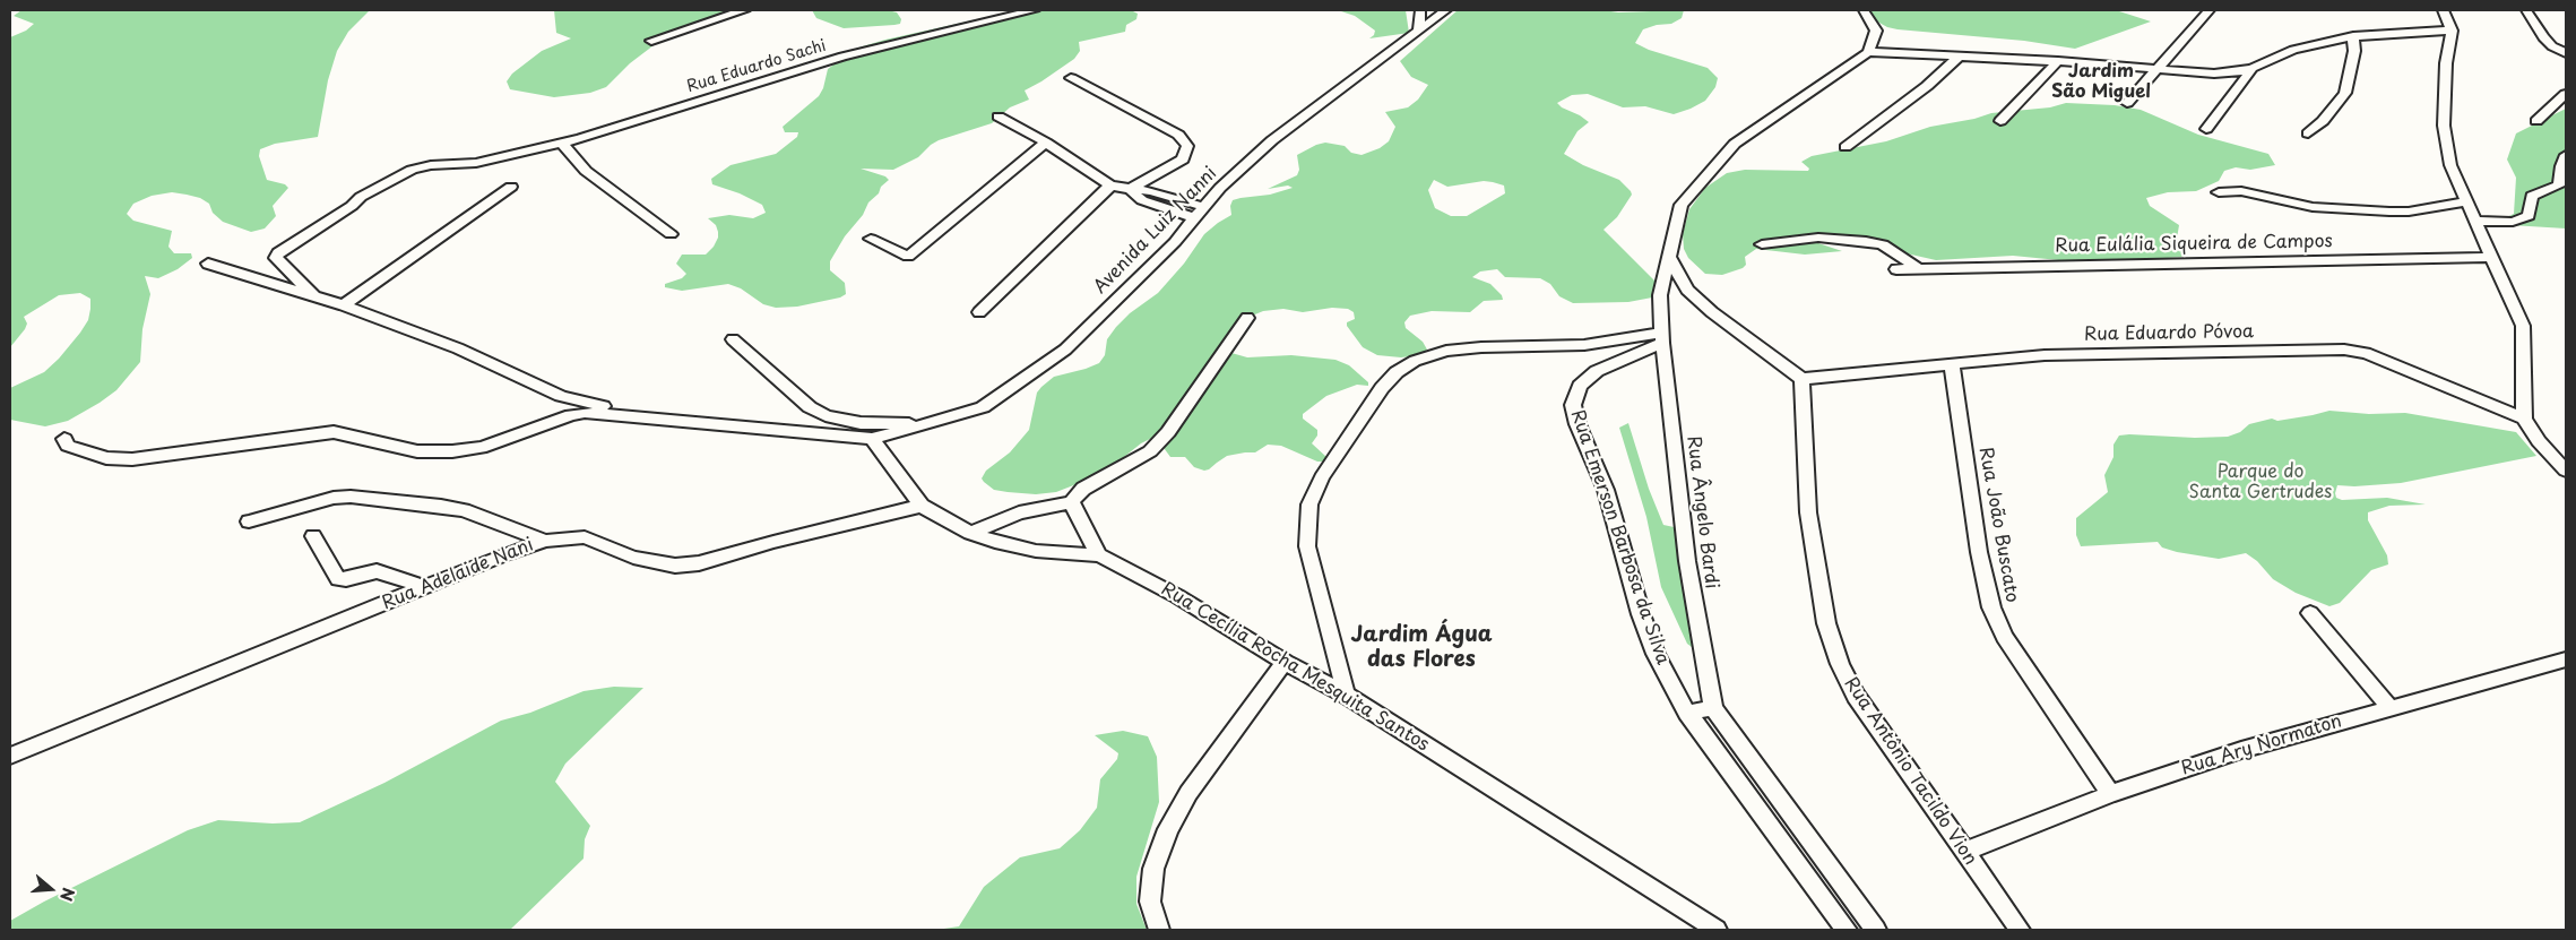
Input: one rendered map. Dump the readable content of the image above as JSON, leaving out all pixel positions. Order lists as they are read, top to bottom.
{
  "streets": {
    "street": [
      "Rua Eduardo Sachi",
      "Avenida Luiz Nanni",
      "Rua Eulália Siqueira de Campos",
      "Rua Eduardo Póvoa",
      "Rua Ângelo Bardi",
      "Rua João Buscato",
      "Rua Emerson Barbosa da Silva",
      "Rua Adelaide Nani",
      "Rua Cecília Rocha Mesquita Santos",
      "Rua Ary Normaton",
      "Rua Antônio Tacildo Vion"
    ]
  },
  "crossings": [
    ["Avenida Luiz Nanni", "Rua Cecília Rocha Mesquita Santos"],
    ["Rua Eduardo Póvoa", "Rua João Buscato"],
    ["Rua Eduardo Póvoa", "Rua Antônio Tacildo Vion"],
    ["Rua Ângelo Bardi", "Rua Emerson Barbosa da Silva"],
    ["Rua João Buscato", "Rua Ary Normaton"],
    ["Rua Adelaide Nani", "Rua Cecília Rocha Mesquita Santos"],
    ["Rua Ary Normaton", "Rua Antônio Tacildo Vion"]
  ],
  "districts": ["Jardim São Miguel", "Jardim Água das Flores"],
  "parks": ["Parque do Santa Gertrudes"],
  "north": "right"
}
